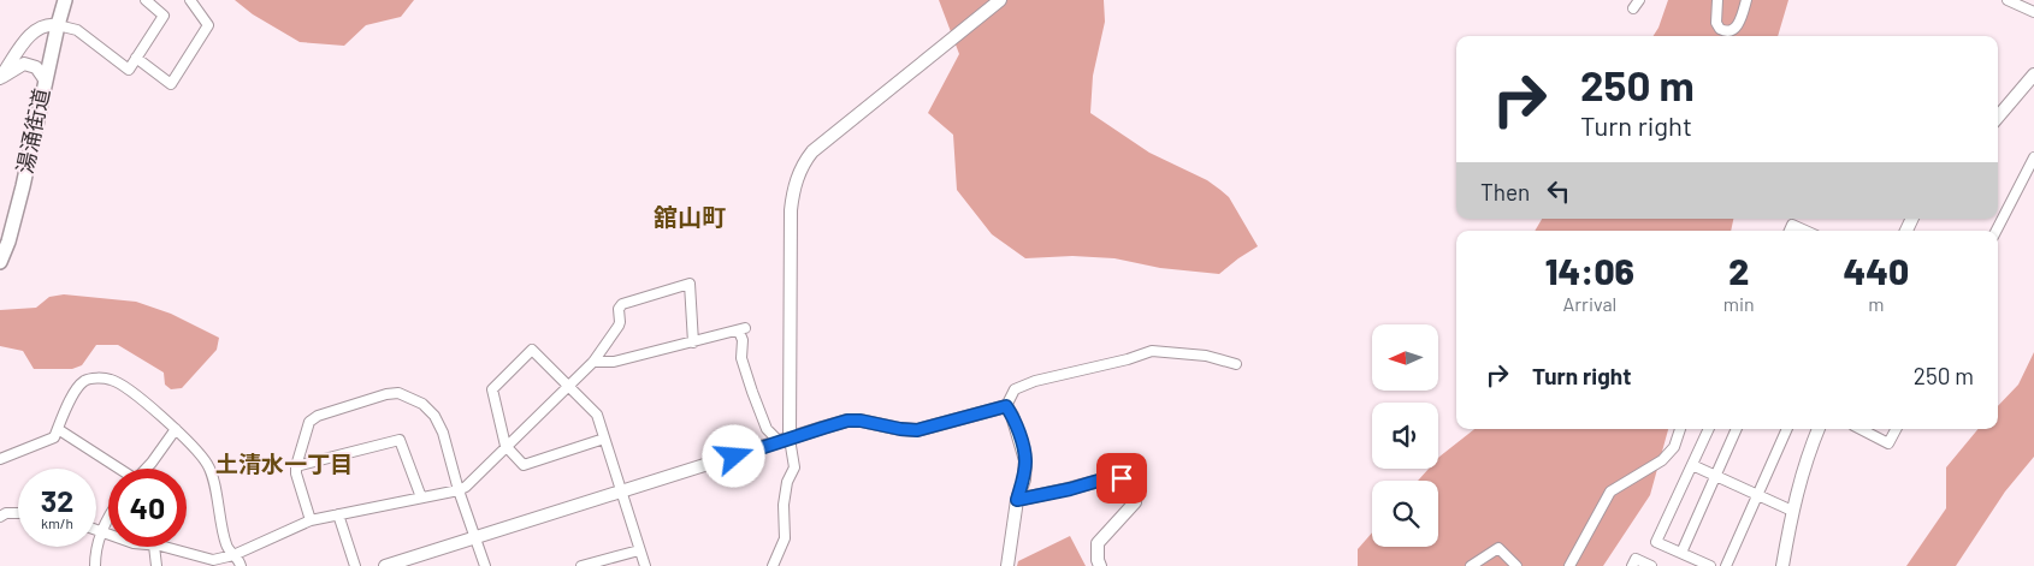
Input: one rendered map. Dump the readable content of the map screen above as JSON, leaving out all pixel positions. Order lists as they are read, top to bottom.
{
  "streets": {
    "main road": ["湯涌街道"]
  },
  "districts": ["舘山町", "土清水一丁目"],
  "north": "left",
  "page": {
    "turn": ["250 m", "Turn right"],
    "then": "Then",
    "eta": [
      "14:06",
      "Arrival",
      "2",
      "min",
      "440",
      "m"
    ],
    "list": [
      {
        "name": "Turn right",
        "value": "250 m"
      }
    ],
    "speed": "32 km/h",
    "limit": "40"
  }
}
